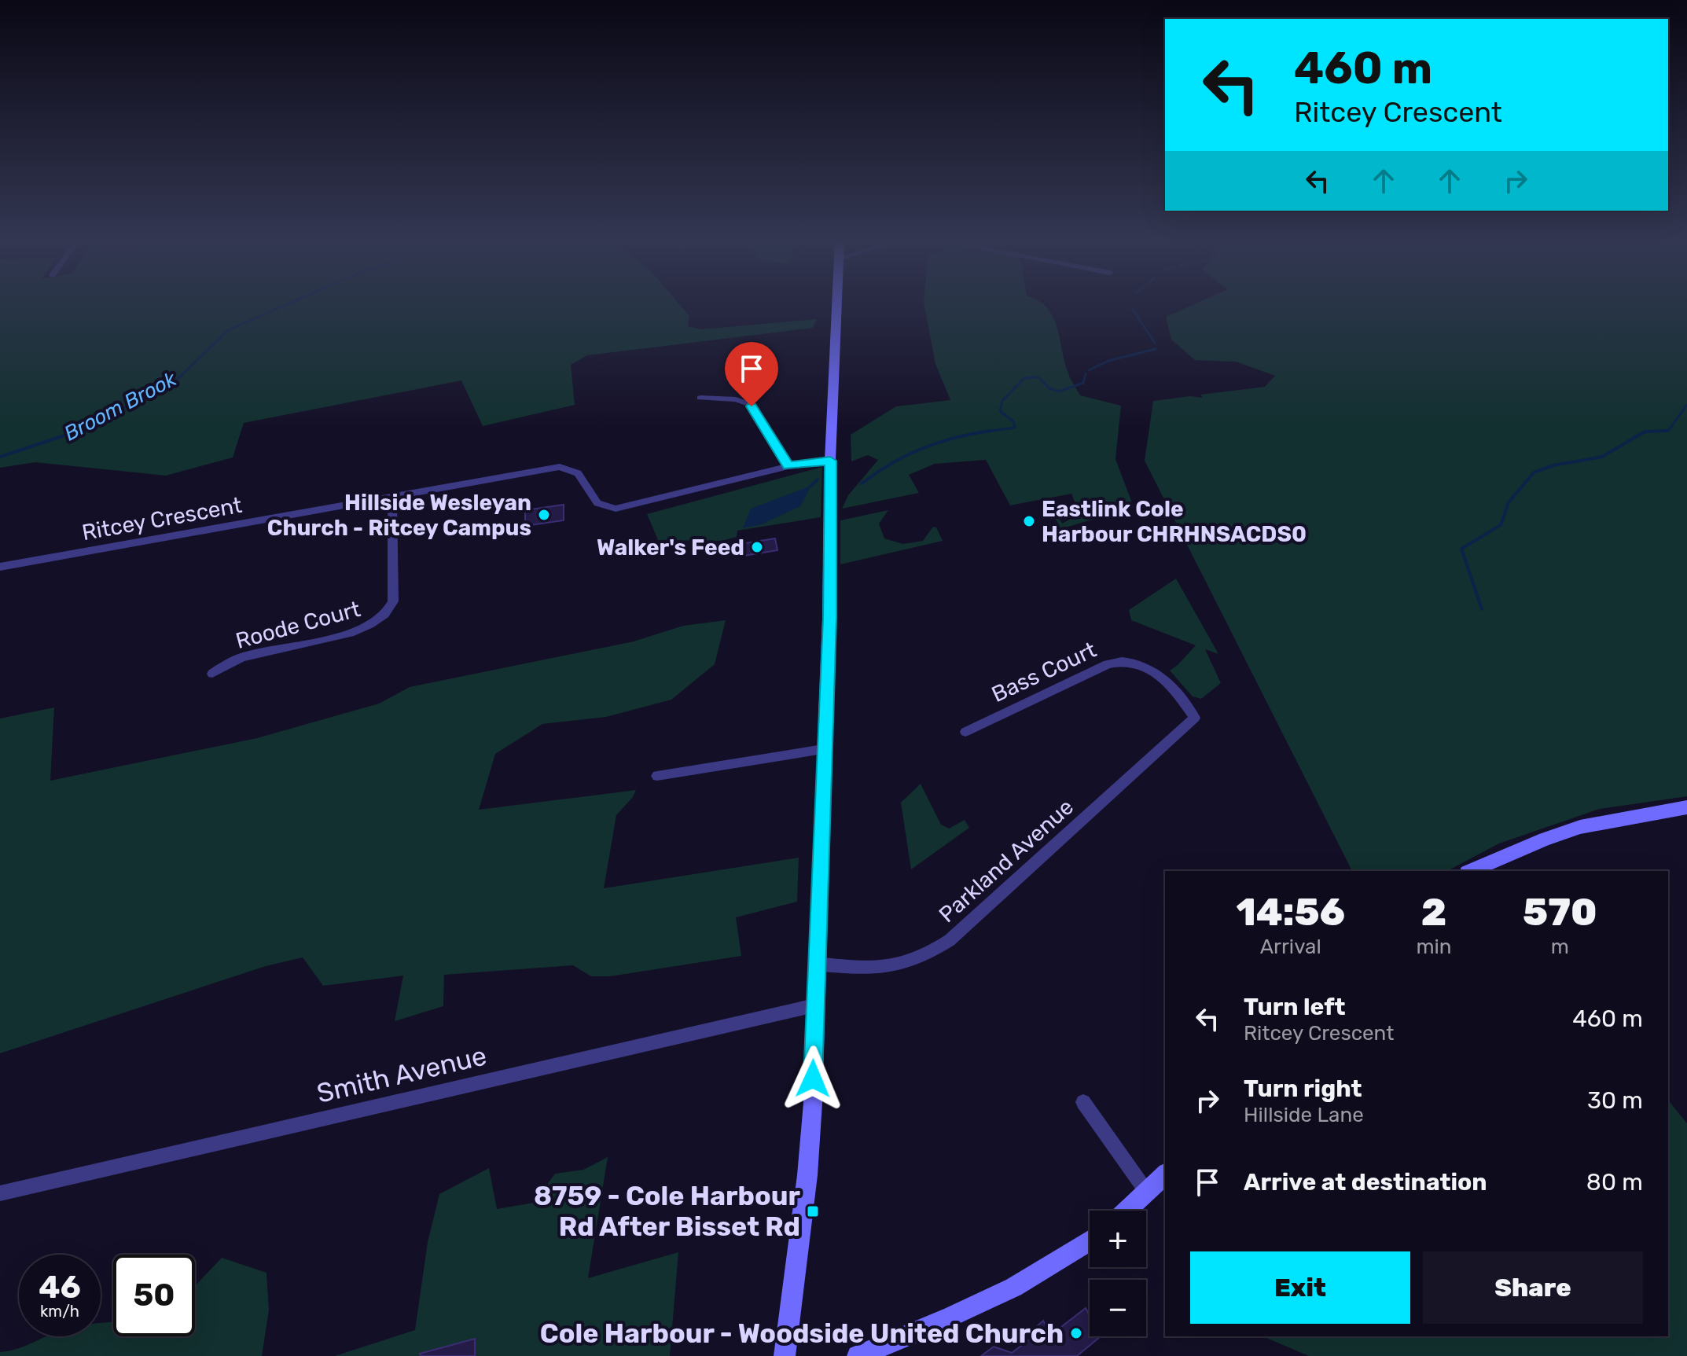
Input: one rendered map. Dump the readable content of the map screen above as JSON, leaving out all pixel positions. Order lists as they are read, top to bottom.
{
  "streets": {
    "street": [
      "Ritcey Crescent",
      "Roode Court",
      "Bass Court",
      "Parkland Avenue",
      "Smith Avenue"
    ]
  },
  "crossings": [
    ["Ritcey Crescent", "Roode Court"],
    ["Bass Court", "Parkland Avenue"]
  ],
  "water": ["Broom Brook"],
  "places": {
    "other": [
      "Hillside Wesleyan Church - Ritcey Campus",
      "Eastlink Cole Harbour CHRHNSACDS0",
      "Walker's Feed",
      "Cole Harbour - Woodside United Church"
    ],
    "transit": ["8759 - Cole Harbour Rd After Bisset Rd"]
  },
  "page": {
    "turn": ["460 m", "Ritcey Crescent"],
    "eta": [
      "14:56",
      "Arrival",
      "2",
      "min",
      "570",
      "m"
    ],
    "list": [
      {
        "name": "Turn left",
        "note": "Ritcey Crescent",
        "value": "460 m"
      },
      {
        "name": "Turn right",
        "note": "Hillside Lane",
        "value": "30 m"
      },
      {
        "name": "Arrive at destination",
        "value": "80 m"
      }
    ],
    "map_buttons": ["+", "−"],
    "buttons": ["Exit", "Share"],
    "speed": "46 km/h",
    "limit": "50"
  }
}
